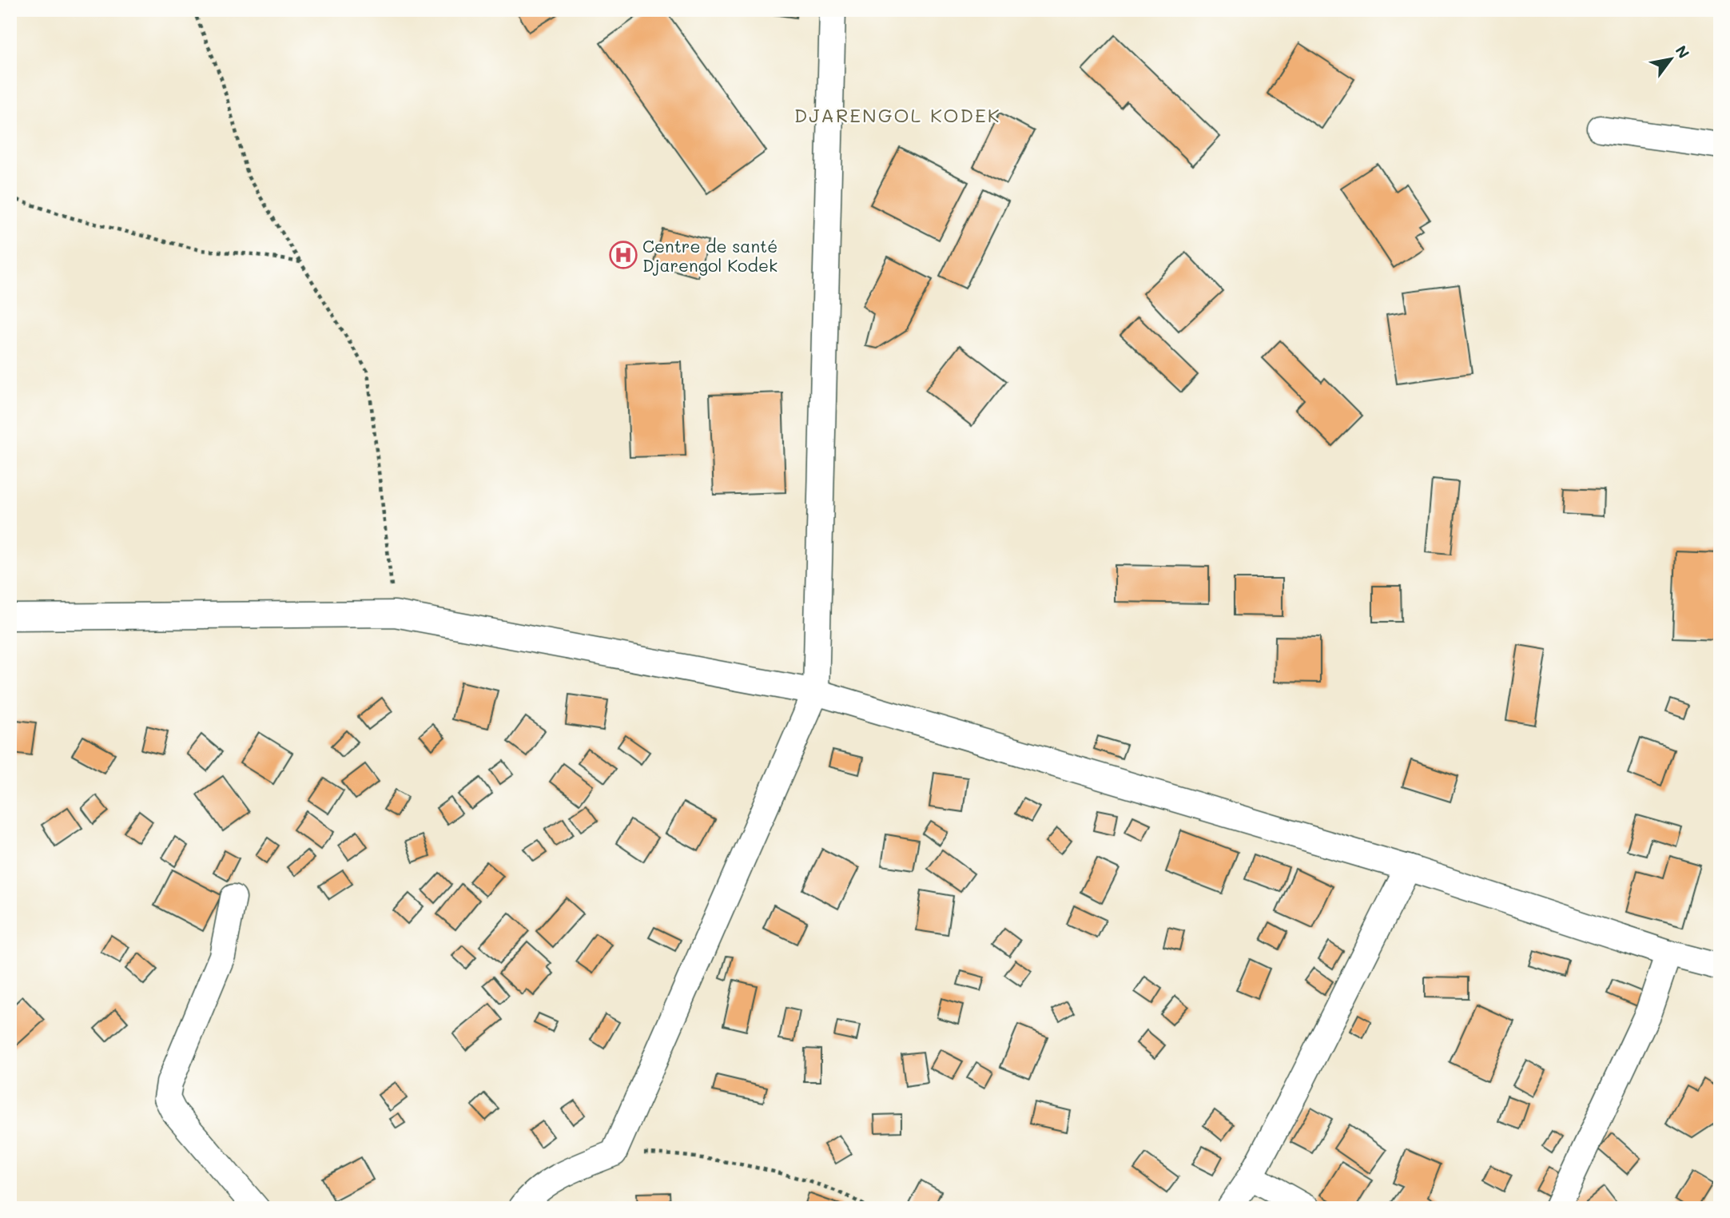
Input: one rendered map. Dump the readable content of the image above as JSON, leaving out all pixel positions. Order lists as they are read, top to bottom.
{
  "districts": ["DJARENGOL KODEK"],
  "places": {
    "hospital": ["Centre de santé Djarengol Kodek"]
  },
  "north": "top right"
}
